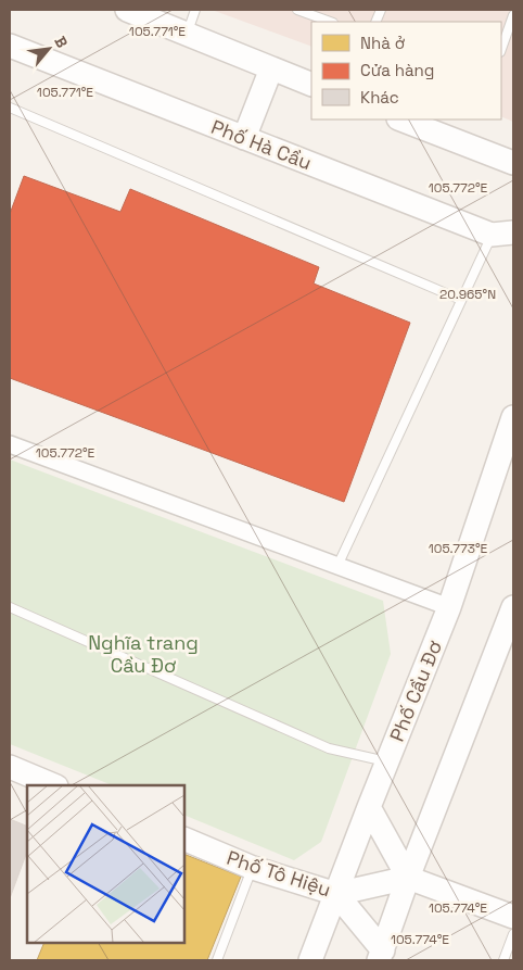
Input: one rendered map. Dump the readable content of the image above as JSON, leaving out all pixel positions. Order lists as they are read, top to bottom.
{
  "streets": {
    "street": ["Phố Hà Cầu", "Phố Cầu Đơ", "Phố Tô Hiệu"]
  },
  "crossings": [
    ["Phố Cầu Đơ", "Phố Tô Hiệu"]
  ],
  "parks": ["Nghĩa trang Cầu Đơ"],
  "legend": ["Nhà ở", "Cửa hàng", "Khác"],
  "north": "top right",
  "coordinates": [
    "105.771°E",
    "105.772°E",
    "20.965°N",
    "105.773°E",
    "105.774°E"
  ]
}
